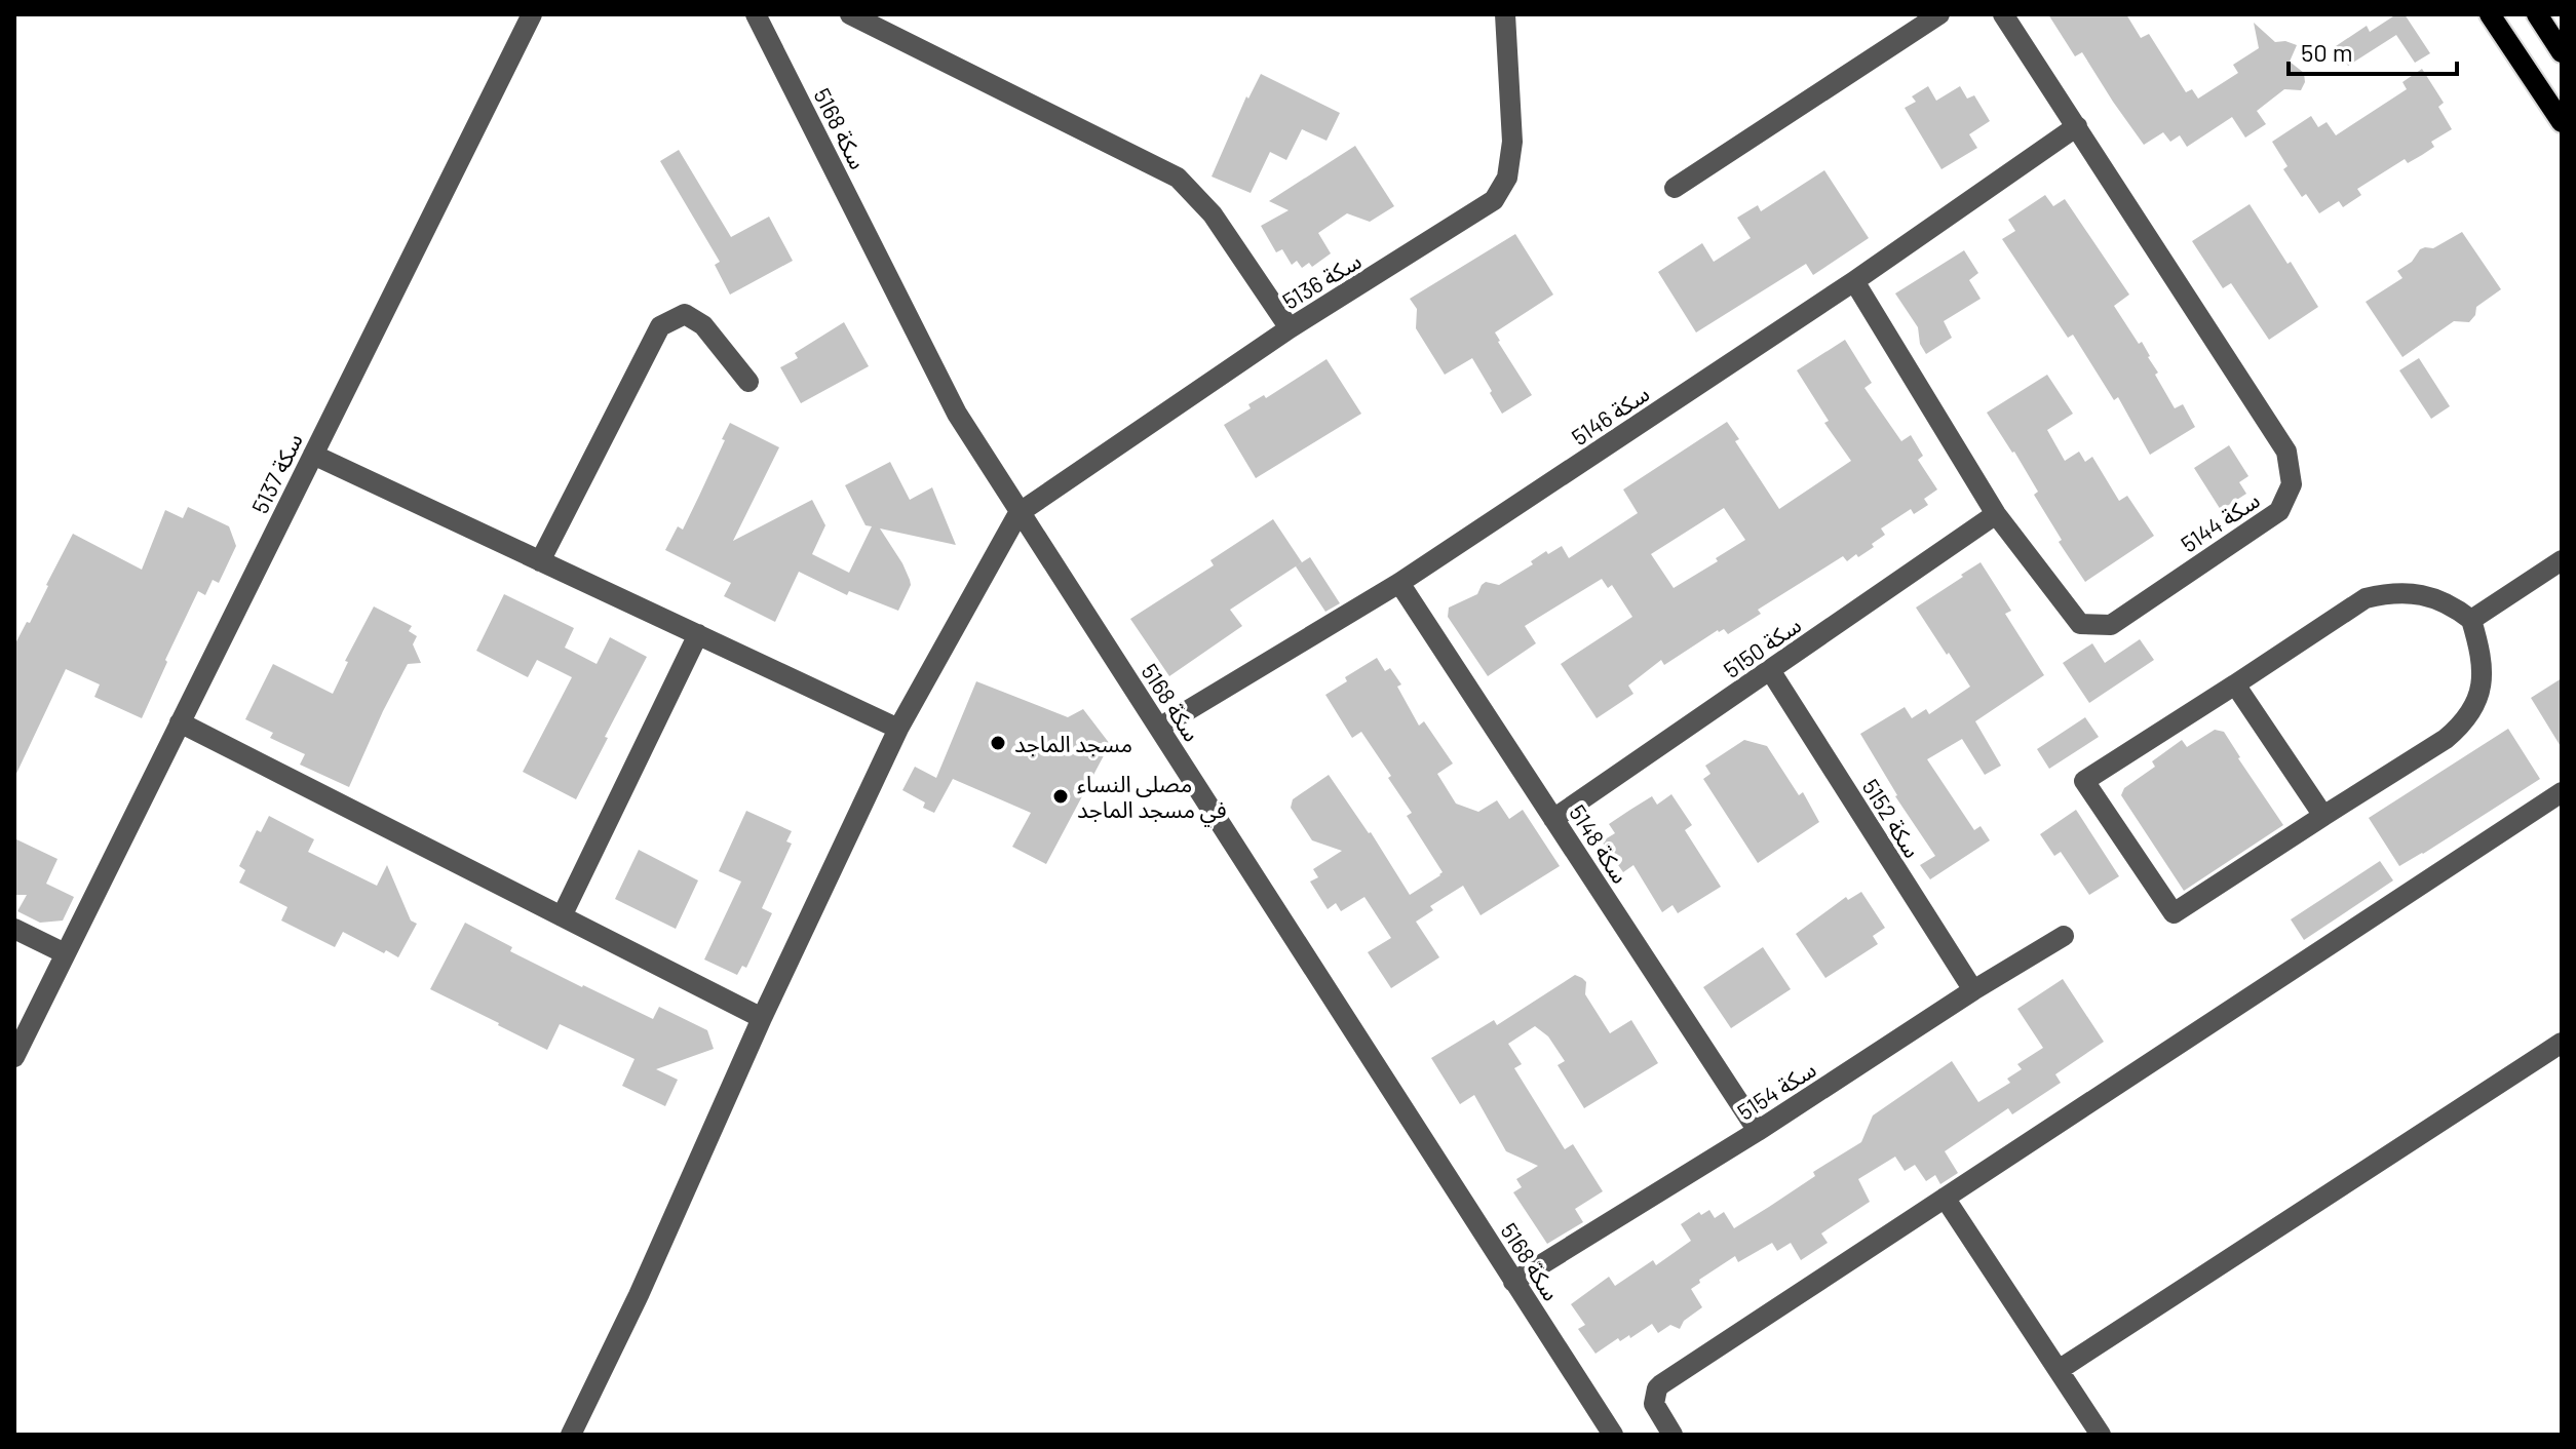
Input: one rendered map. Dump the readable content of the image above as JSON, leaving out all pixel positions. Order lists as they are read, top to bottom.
{
  "streets": {
    "street": [
      "سكة 5168",
      "سكة 5136",
      "سكة 5146",
      "سكة 5137",
      "سكة 5144",
      "سكة 5150",
      "سكة 5152",
      "سكة 5148",
      "سكة 5154"
    ]
  },
  "crossings": [
    ["سكة 5168", "سكة 5136"],
    ["سكة 5168", "سكة 5146"],
    ["سكة 5168", "سكة 5154"],
    ["سكة 5146", "سكة 5144"],
    ["سكة 5146", "سكة 5148"],
    ["سكة 5144", "سكة 5150"],
    ["سكة 5150", "سكة 5152"],
    ["سكة 5150", "سكة 5148"],
    ["سكة 5152", "سكة 5154"],
    ["سكة 5148", "سكة 5154"]
  ],
  "places": ["مسجد الماجد", "مصلى النساء في مسجد الماجد"],
  "scale_bar": "50 m"
}
